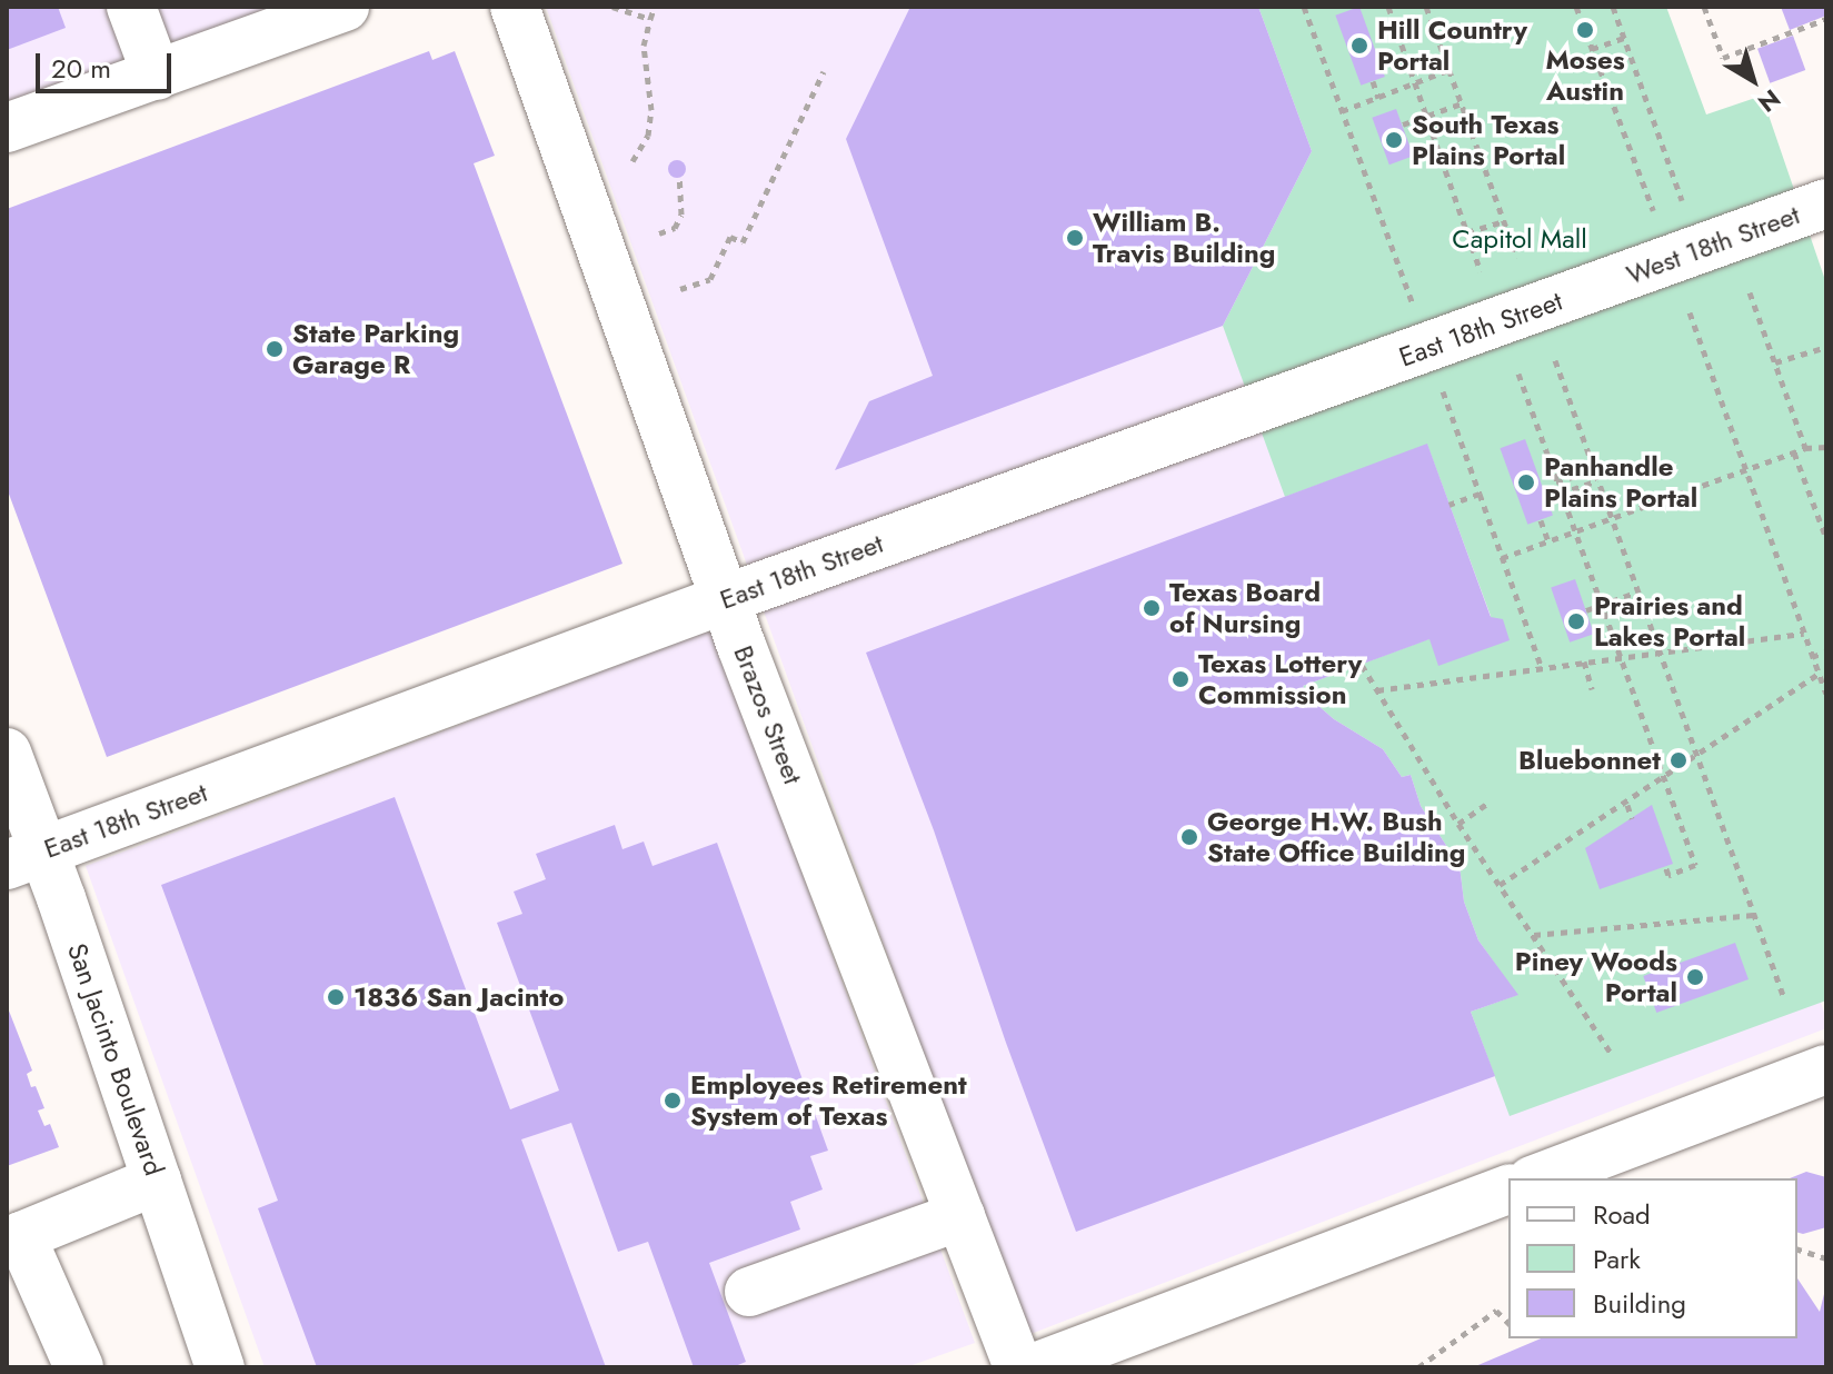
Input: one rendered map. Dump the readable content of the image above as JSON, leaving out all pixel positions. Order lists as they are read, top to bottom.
{
  "streets": {
    "street": [
      "West 18th Street",
      "East 18th Street",
      "Brazos Street",
      "San Jacinto Boulevard"
    ]
  },
  "crossings": [
    ["West 18th Street", "East 18th Street"],
    ["East 18th Street", "Brazos Street"],
    ["East 18th Street", "San Jacinto Boulevard"]
  ],
  "parks": ["Capitol Mall"],
  "places": [
    "Moses Austin",
    "Hill Country Portal",
    "South Texas Plains Portal",
    "William B. Travis Building",
    "State Parking Garage R",
    "Panhandle Plains Portal",
    "Texas Board of Nursing",
    "Prairies and Lakes Portal",
    "Texas Lottery Commission",
    "Bluebonnet",
    "George H.W. Bush State Office Building",
    "Piney Woods Portal",
    "1836 San Jacinto",
    "Employees Retirement System of Texas"
  ],
  "legend": ["Road", "Park", "Building"],
  "scale_bar": "20 m",
  "north": "bottom right"
}
